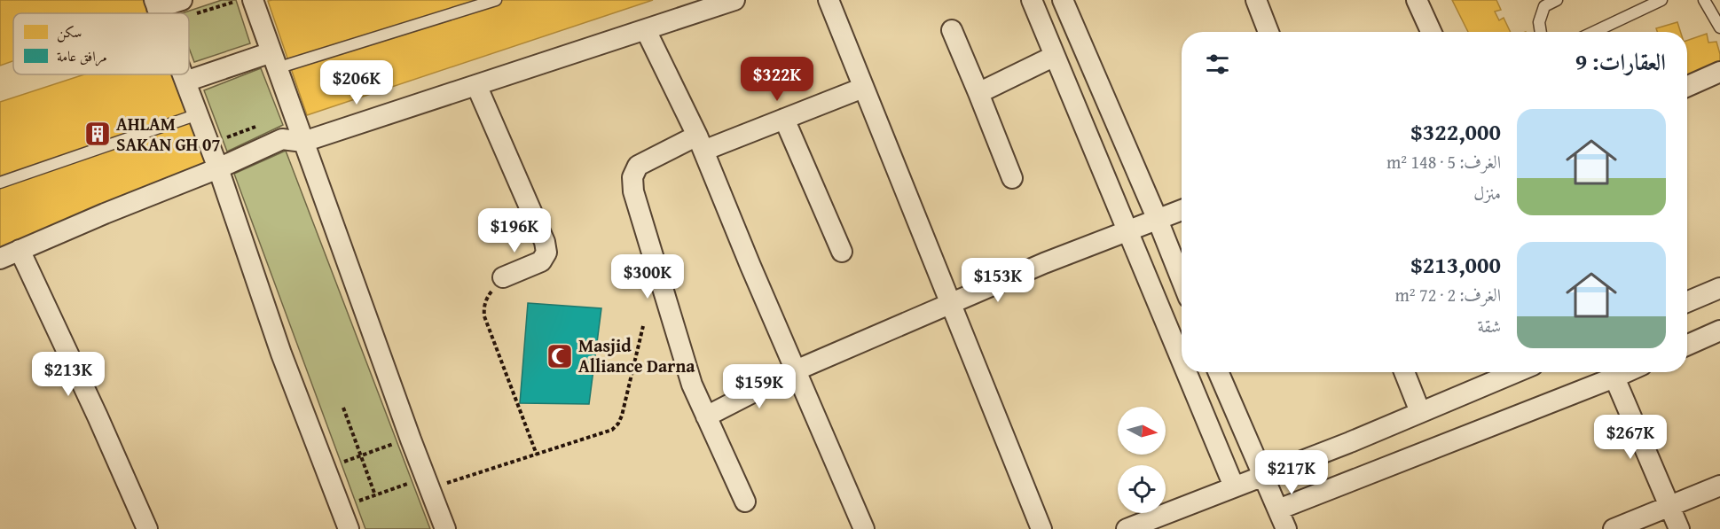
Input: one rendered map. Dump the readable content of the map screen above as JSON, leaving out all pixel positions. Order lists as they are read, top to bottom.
{
  "places": {
    "building": ["AHLAM SAKAN GH 07"],
    "mosque": ["Masjid Alliance Darna"]
  },
  "legend": ["سكن", "مرافق عامة"],
  "north": "right",
  "page": {
    "heading": "العقارات: 9",
    "price": [
      "$322K",
      "$206K",
      "$196K",
      "$300K",
      "$153K",
      "$213K",
      "$159K",
      "$267K",
      "$217K"
    ],
    "list": [
      {
        "name": "$322,000",
        "note": "الغرف: 5 · 148 m² · منزل"
      },
      {
        "name": "$213,000",
        "note": "الغرف: 2 · 72 m² · شقة"
      }
    ]
  }
}
